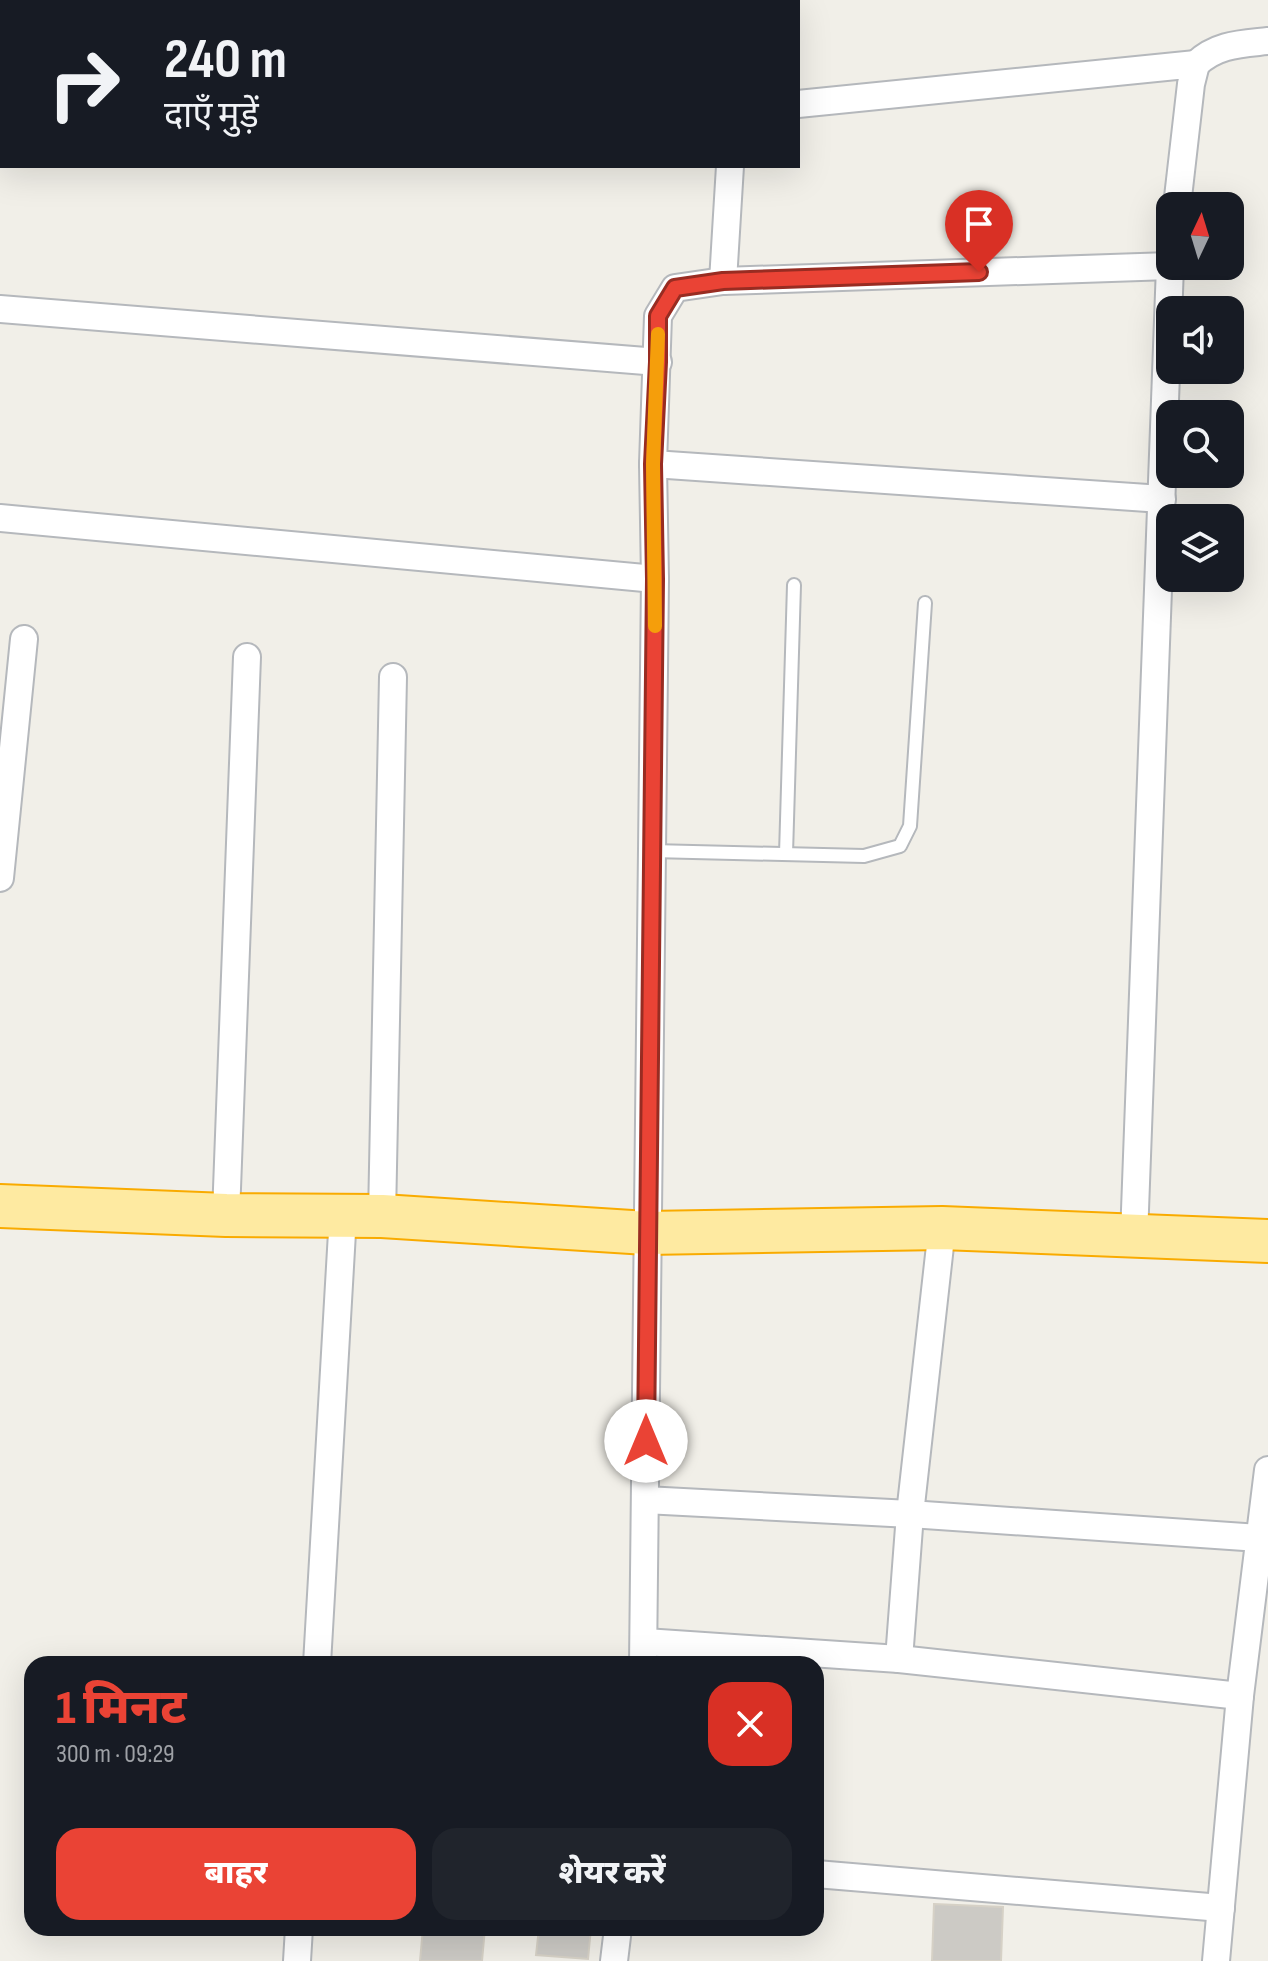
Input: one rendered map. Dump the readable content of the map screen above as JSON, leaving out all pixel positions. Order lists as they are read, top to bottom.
{
  "north": "top",
  "page": {
    "turn": ["240 m", "दाएँ मुड़ें"],
    "heading": ["1 मिनट", "300 m · 09:29"],
    "buttons": ["बाहर", "शेयर करें"]
  }
}
